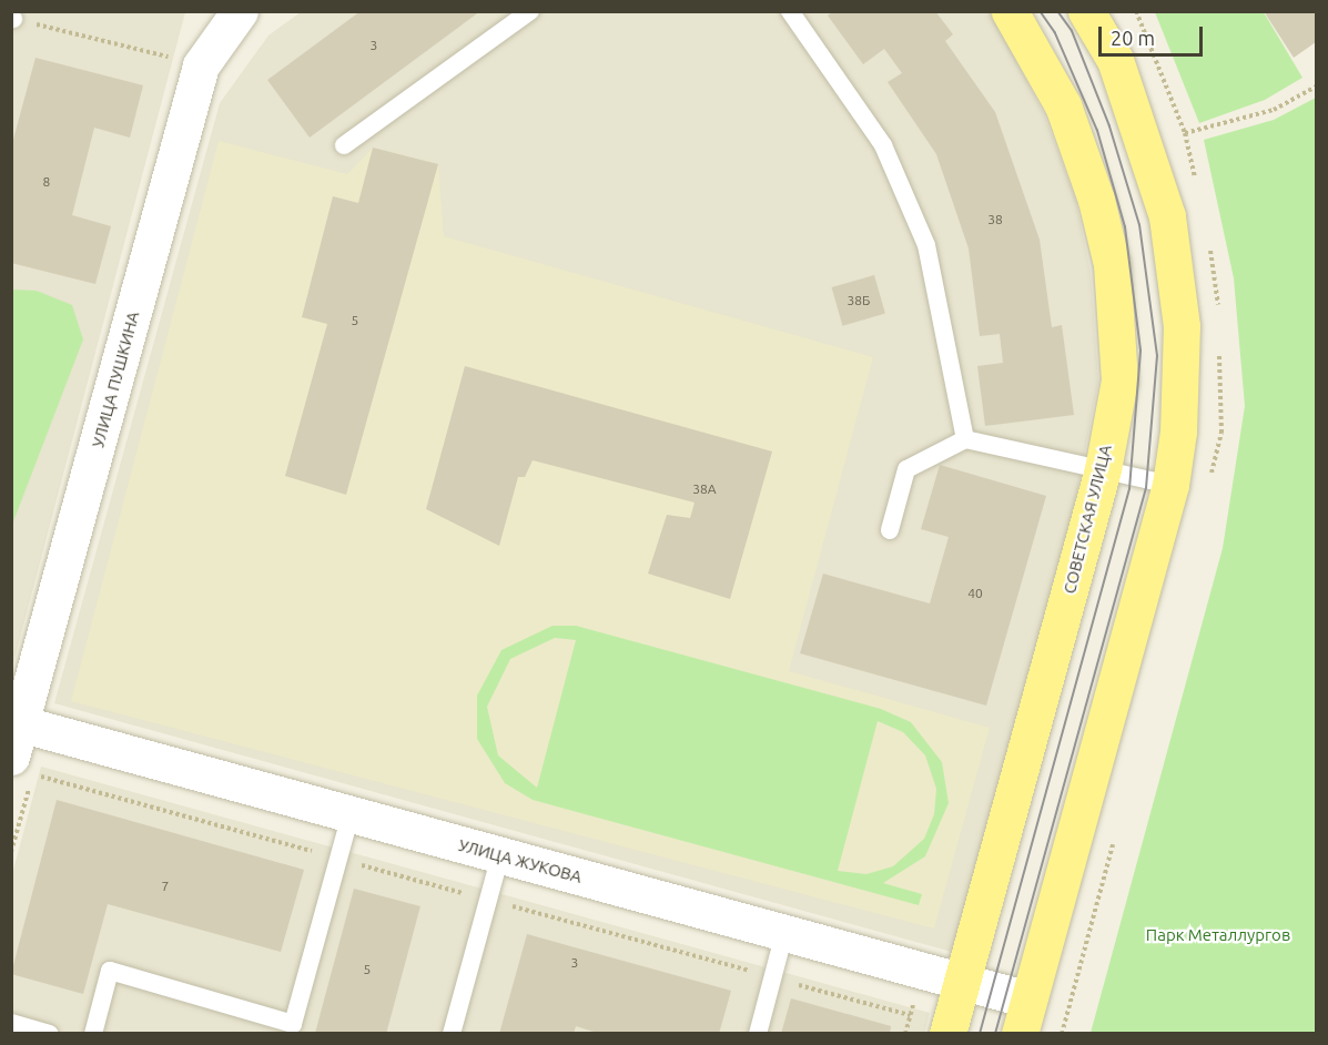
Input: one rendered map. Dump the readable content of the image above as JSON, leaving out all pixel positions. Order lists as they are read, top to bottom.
{
  "streets": {
    "main road": ["СОВЕТСКАЯ УЛИЦА"],
    "street": ["УЛИЦА ПУШКИНА", "УЛИЦА ЖУКОВА"]
  },
  "crossings": [
    ["УЛИЦА ПУШКИНА", "УЛИЦА ЖУКОВА"],
    ["СОВЕТСКАЯ УЛИЦА", "УЛИЦА ЖУКОВА"]
  ],
  "parks": ["Парк Металлургов"],
  "house_numbers": [
    "3",
    "8",
    "38",
    "38Б",
    "5",
    "38А",
    "40",
    "7",
    "3",
    "5"
  ],
  "scale_bar": "20 m"
}
